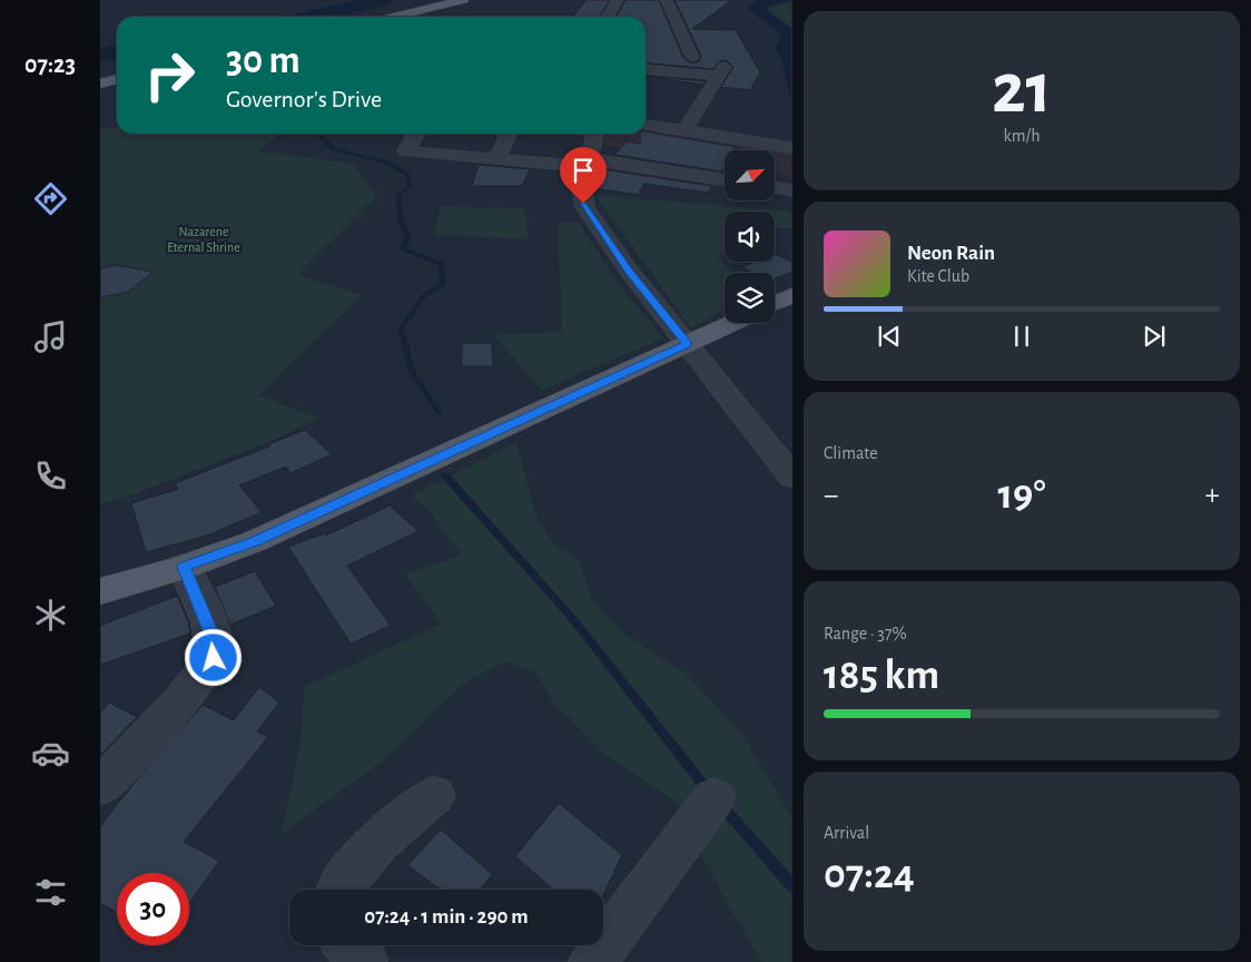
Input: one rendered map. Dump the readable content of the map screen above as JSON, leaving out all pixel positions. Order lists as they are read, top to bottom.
{
  "parks": ["Nazarene Eternal Shrine"],
  "north": "top right",
  "page": {
    "tabs": "07:23",
    "tile": [
      ["21", "km/h"],
      "Climate",
      ["Range · 37%", "185 km"],
      ["Arrival", "07:24"]
    ],
    "turn": ["30 m", "Governor's Drive"],
    "song": ["Neon Rain", "Kite Club"],
    "heat": ["−", "19°", "+"],
    "limit": "30",
    "trip": "07:24 · 1 min · 290 m"
  }
}
